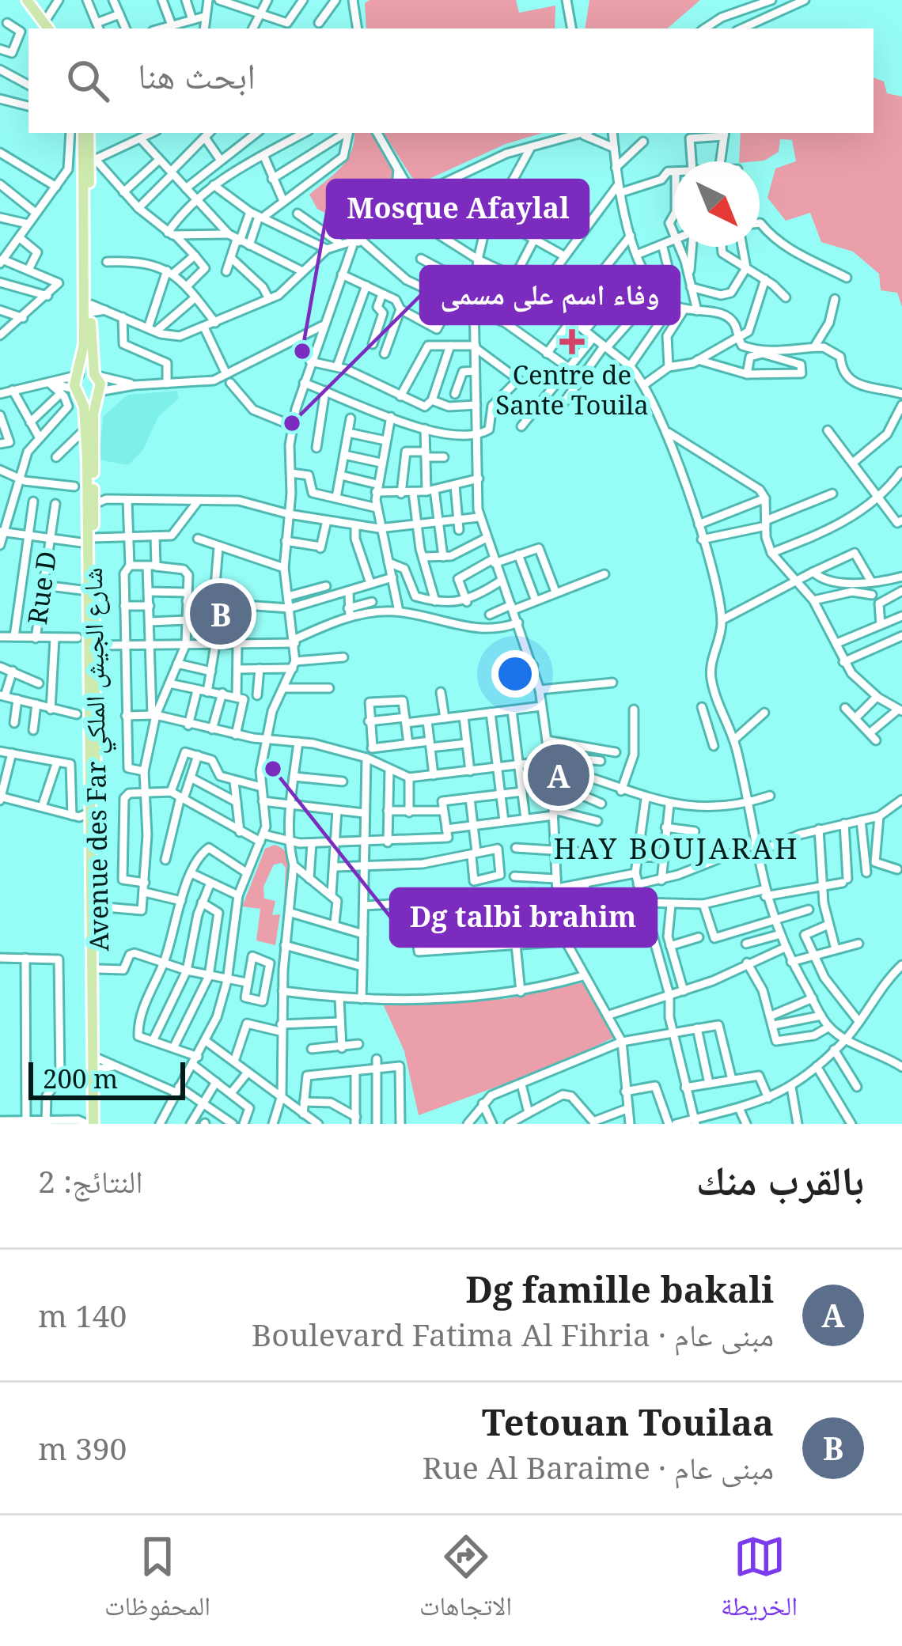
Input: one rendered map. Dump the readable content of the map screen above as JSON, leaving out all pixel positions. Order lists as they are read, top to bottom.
{
  "streets": {
    "main road": ["Avenue des Far شارع الجيش الملكي"],
    "street": ["Rue D"]
  },
  "districts": ["HAY BOUJARAH"],
  "places": {
    "health": ["Centre de Sante Touila"],
    "other": ["Mosque Afaylal", "وفاء اسم على مسمى", "Dg talbi brahim"]
  },
  "scale_bar": "200 m",
  "north": "bottom right",
  "page": {
    "search": "ابحث هنا",
    "pins": ["B", "A"],
    "scale": "200 m",
    "heading": ["بالقرب منك", "النتائج: 2"],
    "list": [
      {
        "mark": "A",
        "name": "Dg famille bakali",
        "note": "مبنى عام · Boulevard Fatima Al Fihria",
        "value": "140 m"
      },
      {
        "mark": "B",
        "name": "Tetouan Touilaa",
        "note": "مبنى عام · Rue Al Baraime",
        "value": "390 m"
      }
    ],
    "nav": ["الخريطة", "الاتجاهات", "المحفوظات"]
  }
}
